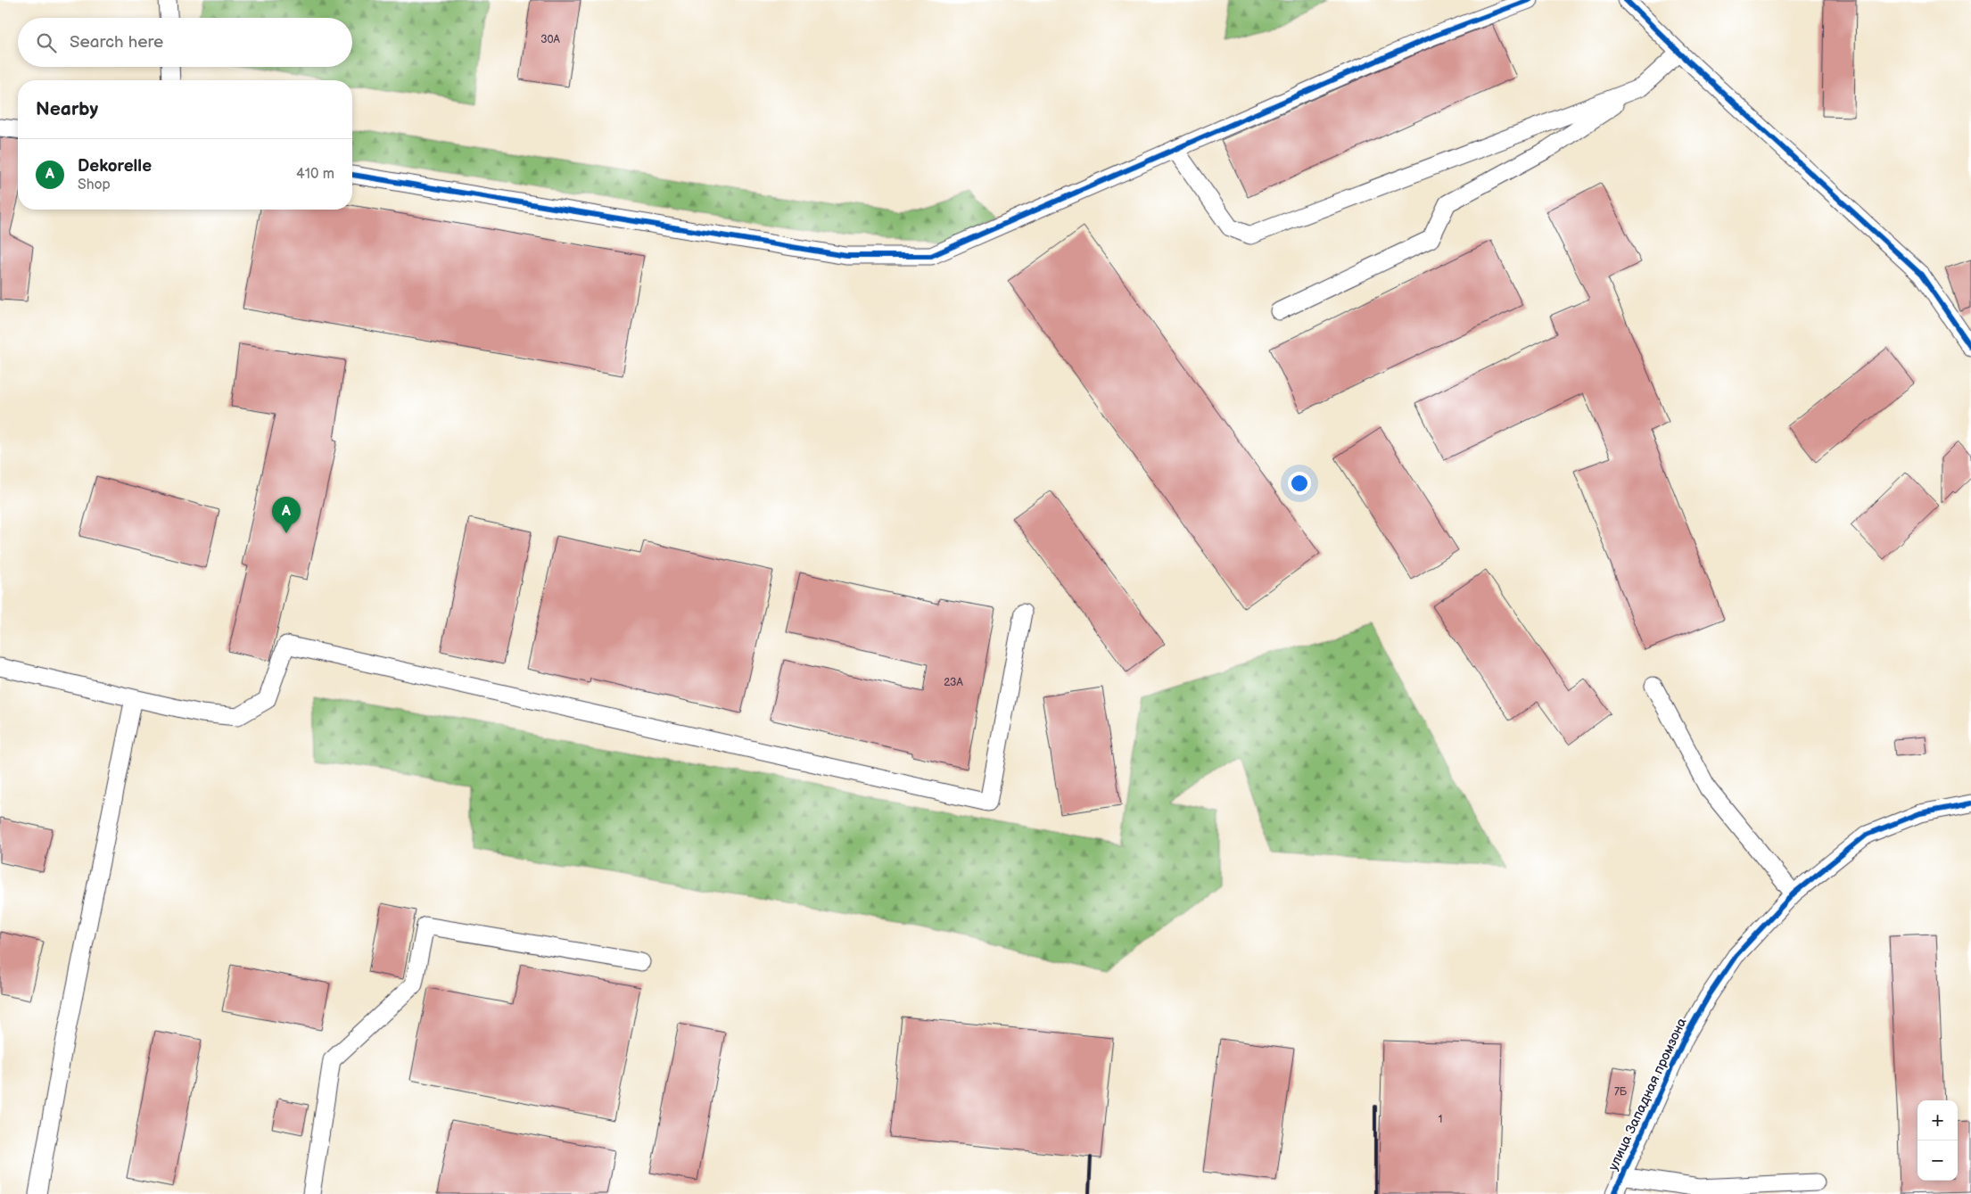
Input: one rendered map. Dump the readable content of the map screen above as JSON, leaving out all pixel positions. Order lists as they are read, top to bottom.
{
  "streets": {
    "street": ["улица Западная промзона"]
  },
  "house_numbers": [
    "30А",
    "23А",
    "7Б",
    "1"
  ],
  "page": {
    "search": "Search here",
    "heading": "Nearby",
    "list": [
      {
        "mark": "A",
        "name": "Dekorelle",
        "note": "Shop",
        "value": "410 m"
      }
    ],
    "pins": "A",
    "map_buttons": ["+", "−"]
  }
}
